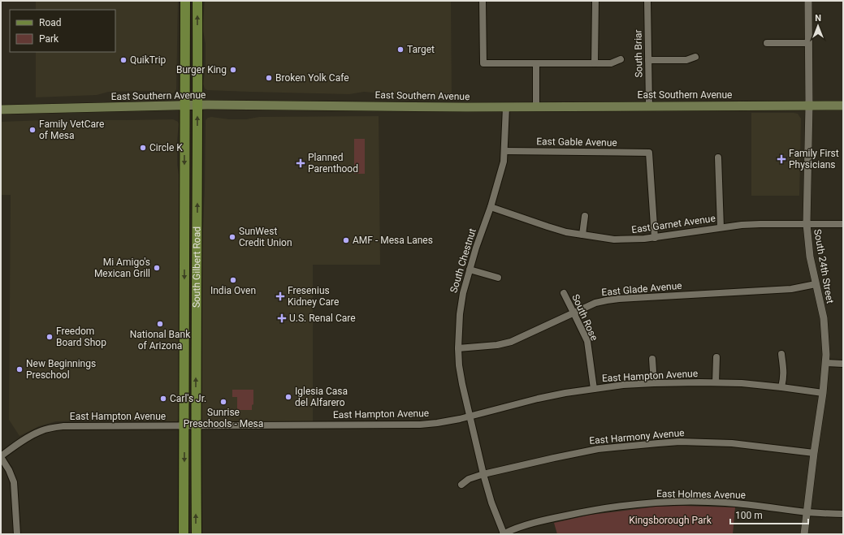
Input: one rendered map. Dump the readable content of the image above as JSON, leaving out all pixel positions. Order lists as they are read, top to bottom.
{
  "streets": {
    "main road": ["East Southern Avenue", "South Gilbert Road"],
    "street": [
      "South Briar",
      "East Gable Avenue",
      "East Garnet Avenue",
      "South Chestnut",
      "South 24th Street",
      "East Glade Avenue",
      "South Rose",
      "East Hampton Avenue",
      "East Harmony Avenue",
      "East Holmes Avenue"
    ]
  },
  "crossings": [
    ["South Briar", "East Southern Avenue"],
    ["East Southern Avenue", "South Chestnut"],
    ["East Southern Avenue", "South 24th Street"],
    ["East Southern Avenue", "South Gilbert Road"],
    ["East Gable Avenue", "East Garnet Avenue"],
    ["East Gable Avenue", "South Chestnut"],
    ["East Garnet Avenue", "South Chestnut"],
    ["East Garnet Avenue", "South 24th Street"],
    ["South Chestnut", "East Glade Avenue"],
    ["South Chestnut", "East Hampton Avenue"],
    ["South Chestnut", "East Harmony Avenue"],
    ["South Chestnut", "East Holmes Avenue"],
    ["South 24th Street", "East Glade Avenue"],
    ["South 24th Street", "East Hampton Avenue"],
    ["South 24th Street", "East Harmony Avenue"],
    ["South 24th Street", "East Holmes Avenue"],
    ["South Gilbert Road", "East Hampton Avenue"],
    ["East Glade Avenue", "South Rose"],
    ["South Rose", "East Hampton Avenue"]
  ],
  "parks": ["Kingsborough Park"],
  "places": {
    "other": [
      "Target",
      "QuikTrip",
      "Burger King",
      "Broken Yolk Cafe",
      "Family VetCare of Mesa",
      "Circle K",
      "SunWest Credit Union",
      "AMF - Mesa Lanes",
      "Mi Amigo's Mexican Grill",
      "India Oven",
      "National Bank of Arizona",
      "Freedom Board Shop",
      "New Beginnings Preschool",
      "Iglesia Casa del Alfarero",
      "Carl's Jr.",
      "Sunrise Preschools - Mesa"
    ],
    "health": [
      "Family First Physicians",
      "Planned Parenthood",
      "Fresenius Kidney Care",
      "U.S. Renal Care"
    ]
  },
  "legend": ["Road", "Park"],
  "scale_bar": "100 m",
  "north": "top"
}
